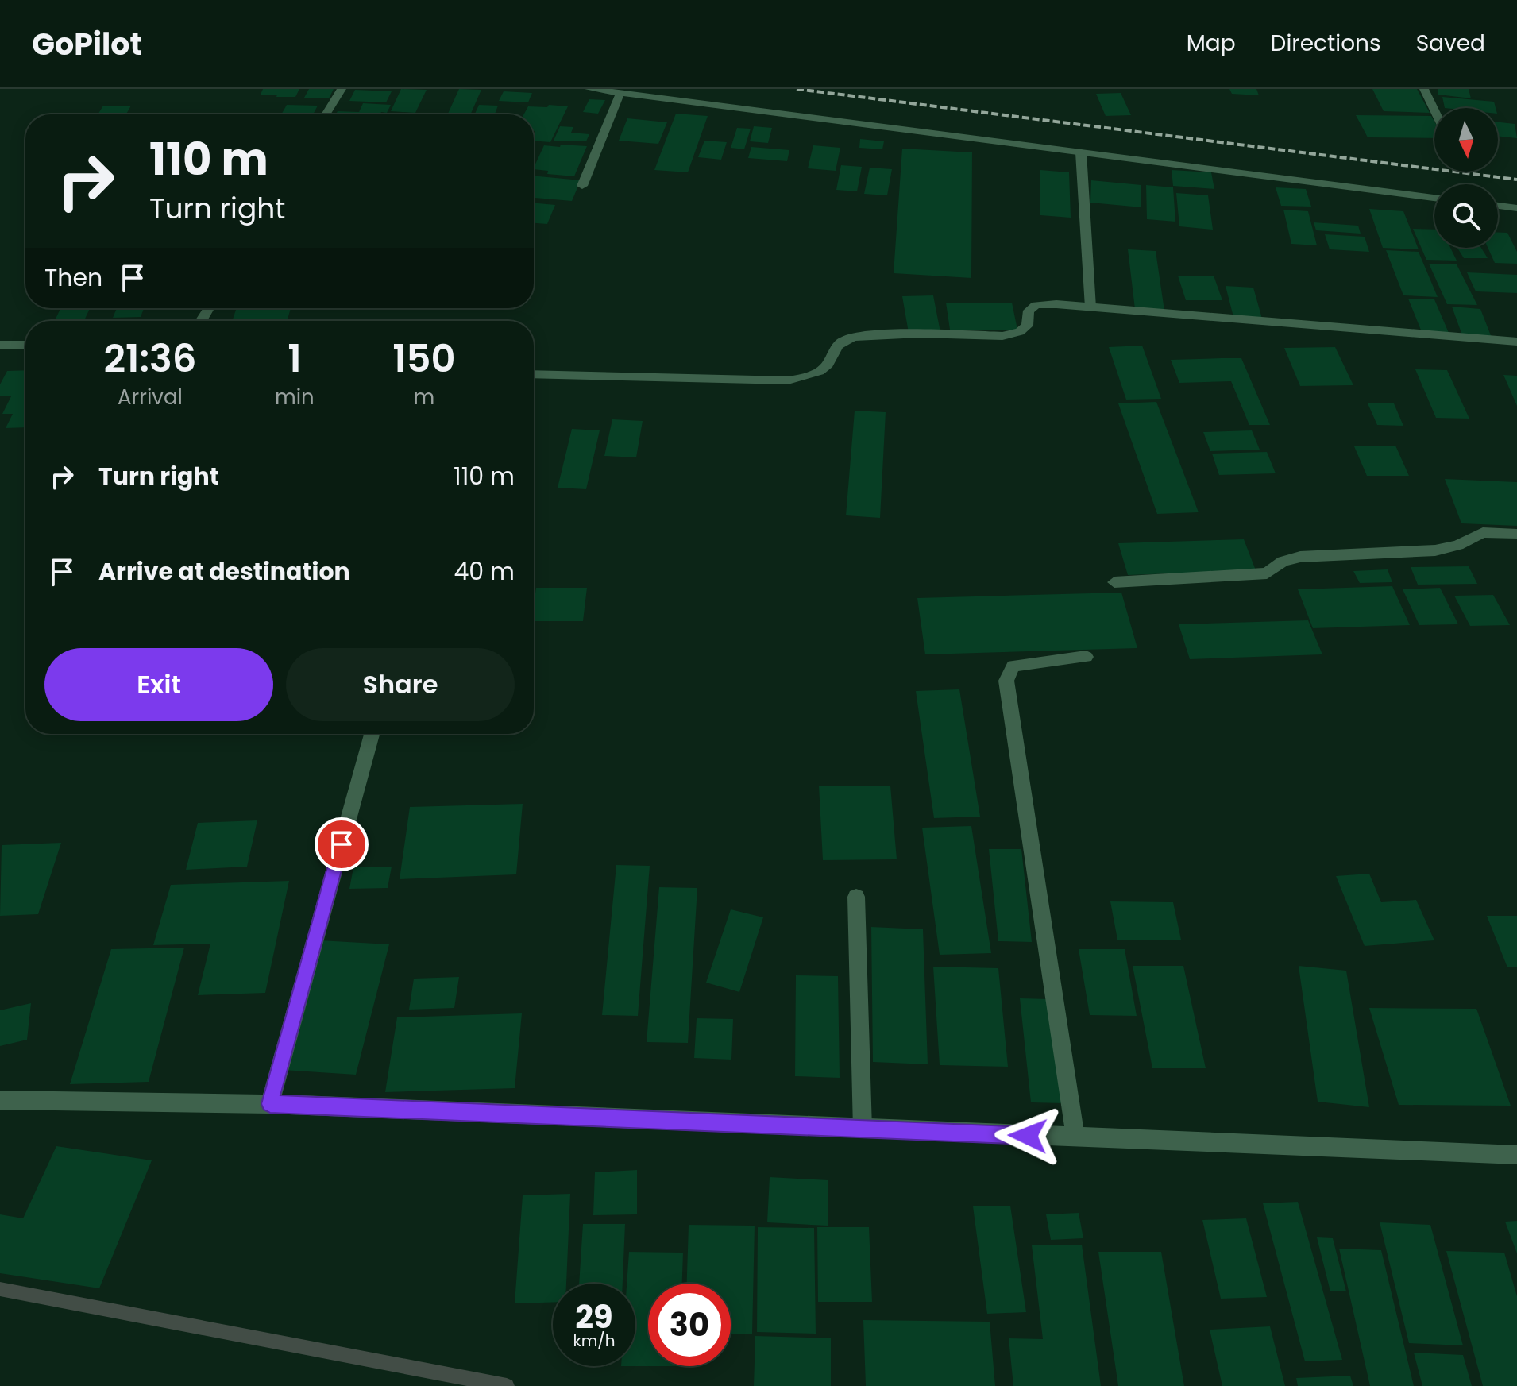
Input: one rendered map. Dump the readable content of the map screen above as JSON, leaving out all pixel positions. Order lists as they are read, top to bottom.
{
  "north": "bottom",
  "page": {
    "header": "GoPilot",
    "nav": ["Map", "Directions", "Saved"],
    "turn": ["110 m", "Turn right"],
    "then": "Then",
    "eta": [
      "21:36",
      "Arrival",
      "1",
      "min",
      "150",
      "m"
    ],
    "list": [
      {
        "name": "Turn right",
        "value": "110 m"
      },
      {
        "name": "Arrive at destination",
        "value": "40 m"
      }
    ],
    "buttons": ["Exit", "Share"],
    "speed": "29 km/h",
    "limit": "30"
  }
}
